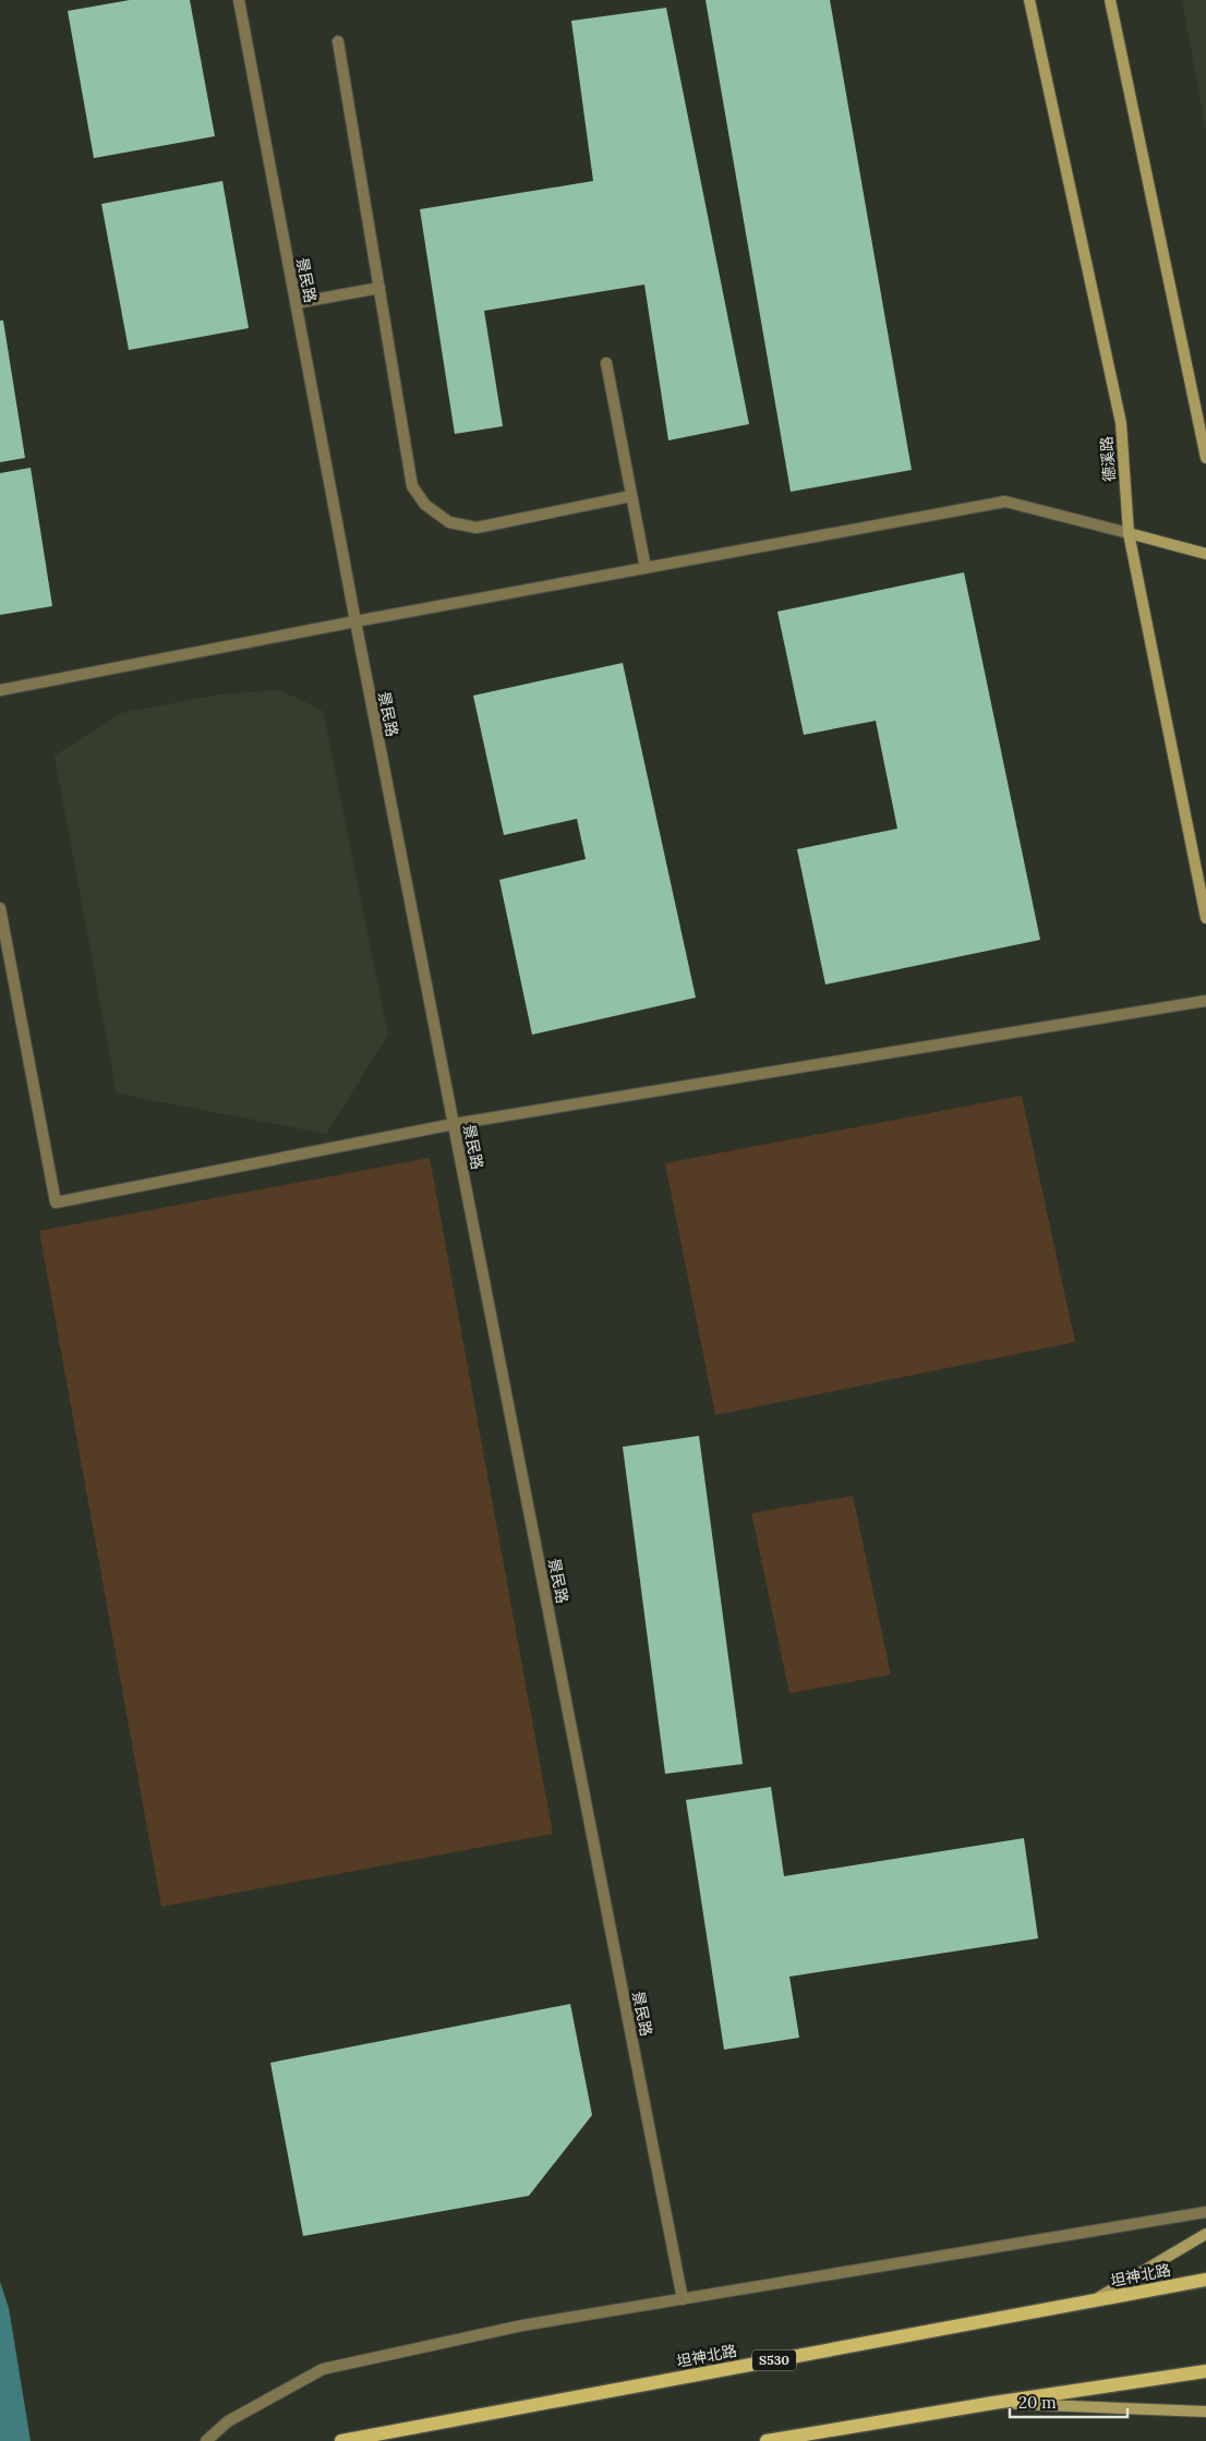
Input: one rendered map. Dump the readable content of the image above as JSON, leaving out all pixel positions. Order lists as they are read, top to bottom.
{
  "streets": {
    "main road": ["德溪路", "坦神北路", "S530"],
    "street": ["景民路"]
  },
  "scale_bar": "20 m"
}
